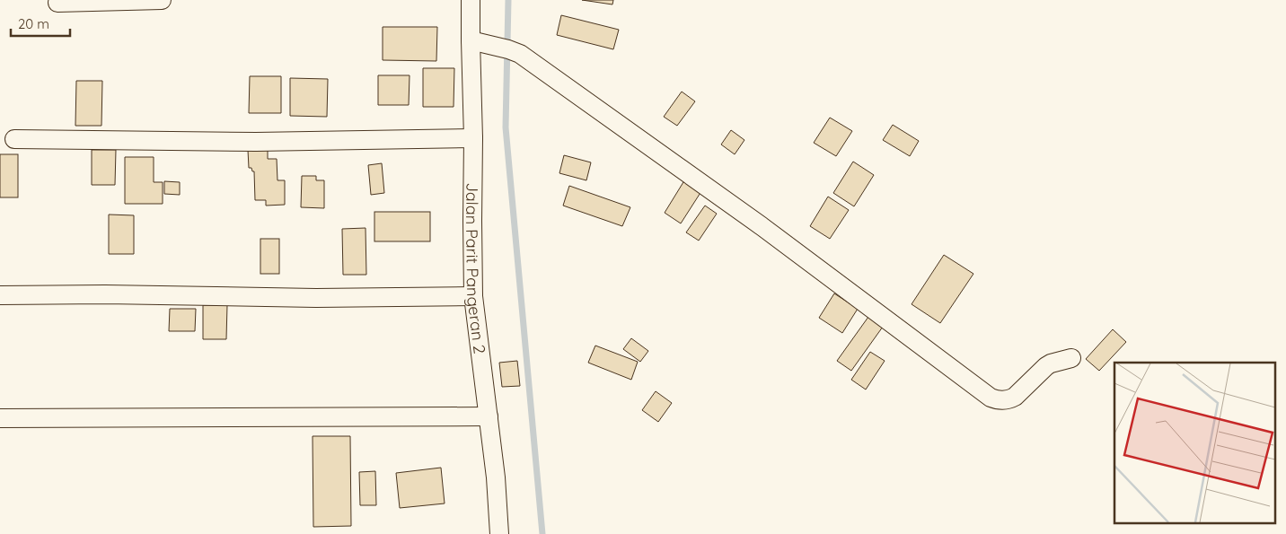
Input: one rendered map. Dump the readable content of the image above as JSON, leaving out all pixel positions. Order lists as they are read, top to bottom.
{
  "streets": {
    "street": ["Jalan Parit Pangeran 2"]
  },
  "scale_bar": "20 m"
}
